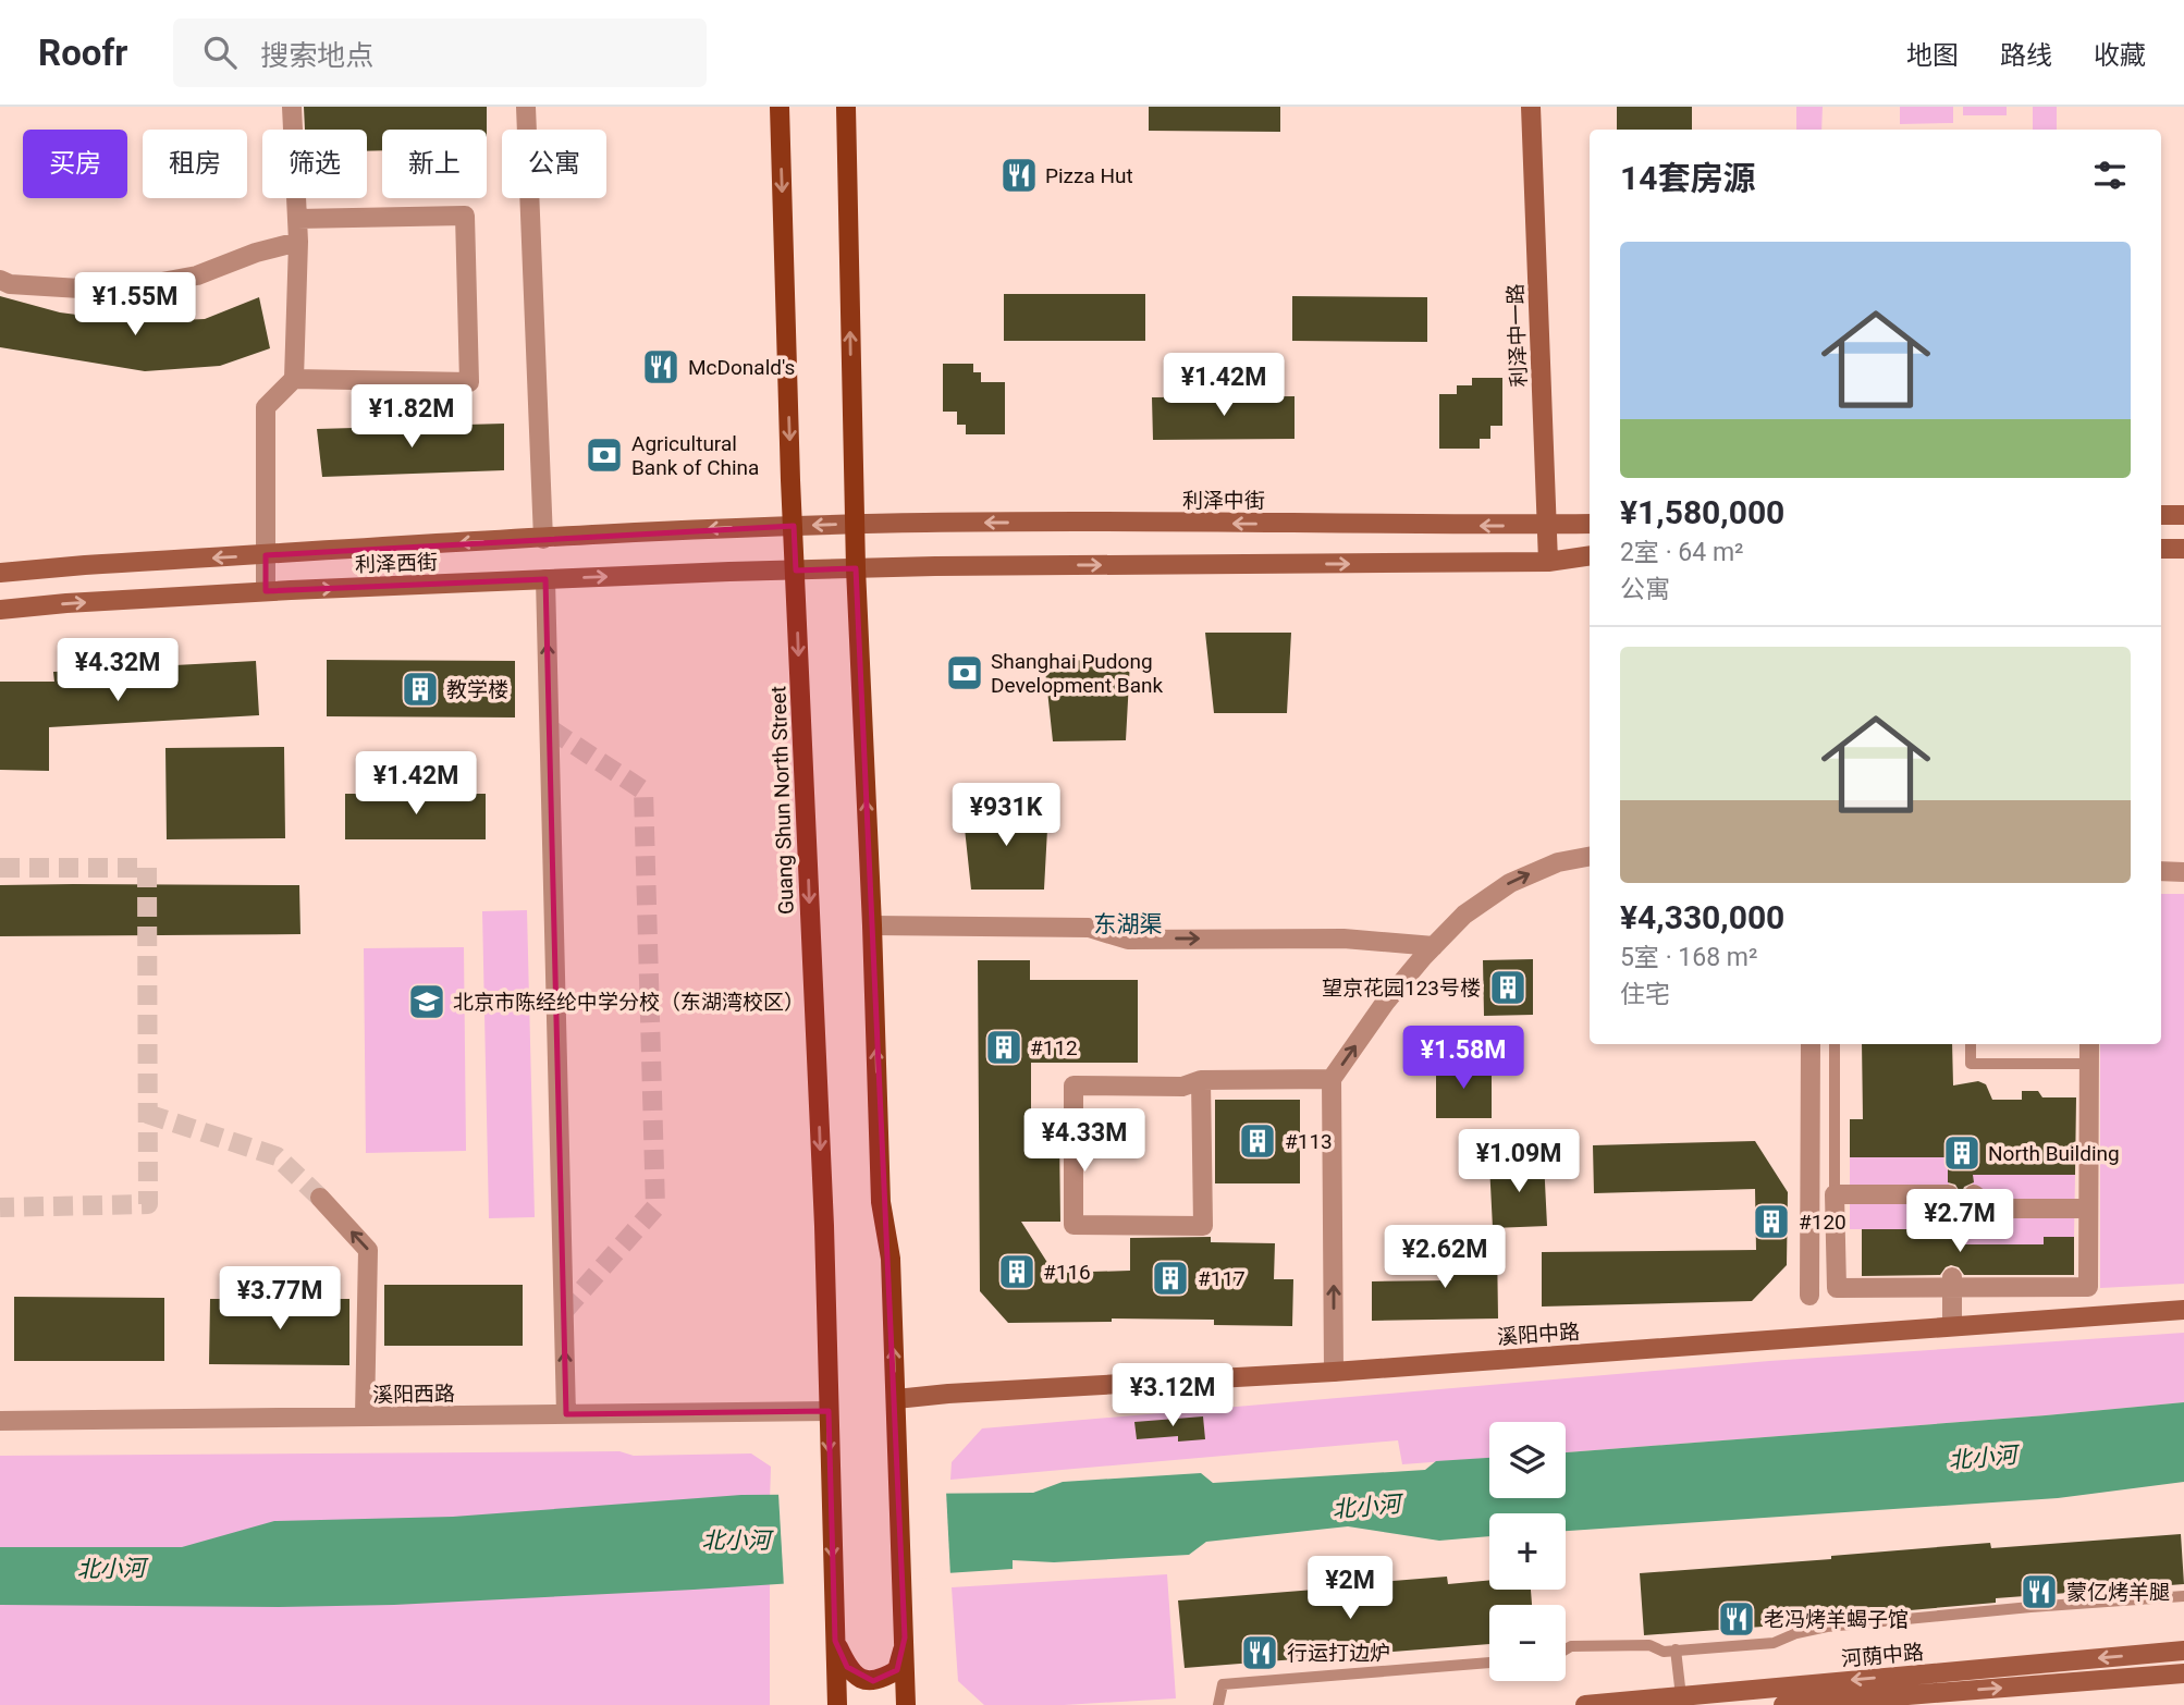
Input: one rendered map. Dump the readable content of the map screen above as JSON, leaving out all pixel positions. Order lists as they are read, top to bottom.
{
  "streets": {
    "main road": ["Guang Shun North Street"],
    "street": [
      "利泽中一路",
      "利泽中街",
      "利泽西街",
      "溪阳中路",
      "溪阳西路",
      "河荫中路"
    ]
  },
  "crossings": [
    ["利泽中一路", "利泽中街"],
    ["利泽中街", "利泽西街"],
    ["利泽中街", "Guang Shun North Street"],
    ["利泽西街", "Guang Shun North Street"],
    ["Guang Shun North Street", "溪阳西路"]
  ],
  "districts": ["东湖渠"],
  "water": ["北小河"],
  "places": {
    "restaurant": [
      "Pizza Hut",
      "McDonald's",
      "蒙亿烤羊腿",
      "老冯烤羊蝎子馆",
      "行运打边炉"
    ],
    "bank": ["Agricultural Bank of China", "Shanghai Pudong Development Bank"],
    "building": [
      "教学楼",
      "望京花园123号楼",
      "#112",
      "#113",
      "North Building",
      "#120",
      "#116",
      "#117"
    ],
    "school or university": ["北京市陈经纶中学分校（东湖湾校区）"]
  },
  "page": {
    "header": "Roofr",
    "search": "搜索地点",
    "nav": ["地图", "路线", "收藏"],
    "chip": [
      "买房",
      "租房",
      "筛选",
      "新上",
      "公寓"
    ],
    "heading": "14套房源",
    "list": [
      {
        "name": "¥1,580,000",
        "note": "2室 · 64 m² · 公寓"
      },
      {
        "name": "¥4,330,000",
        "note": "5室 · 168 m² · 住宅"
      }
    ],
    "price": [
      "¥1.55M",
      "¥1.42M",
      "¥1.82M",
      "¥4.32M",
      "¥1.42M",
      "¥931K",
      "¥1.58M",
      "¥4.33M",
      "¥1.09M",
      "¥2.7M",
      "¥2.62M",
      "¥3.77M",
      "¥3.12M",
      "¥2M"
    ],
    "map_buttons": ["+", "−"]
  }
}
